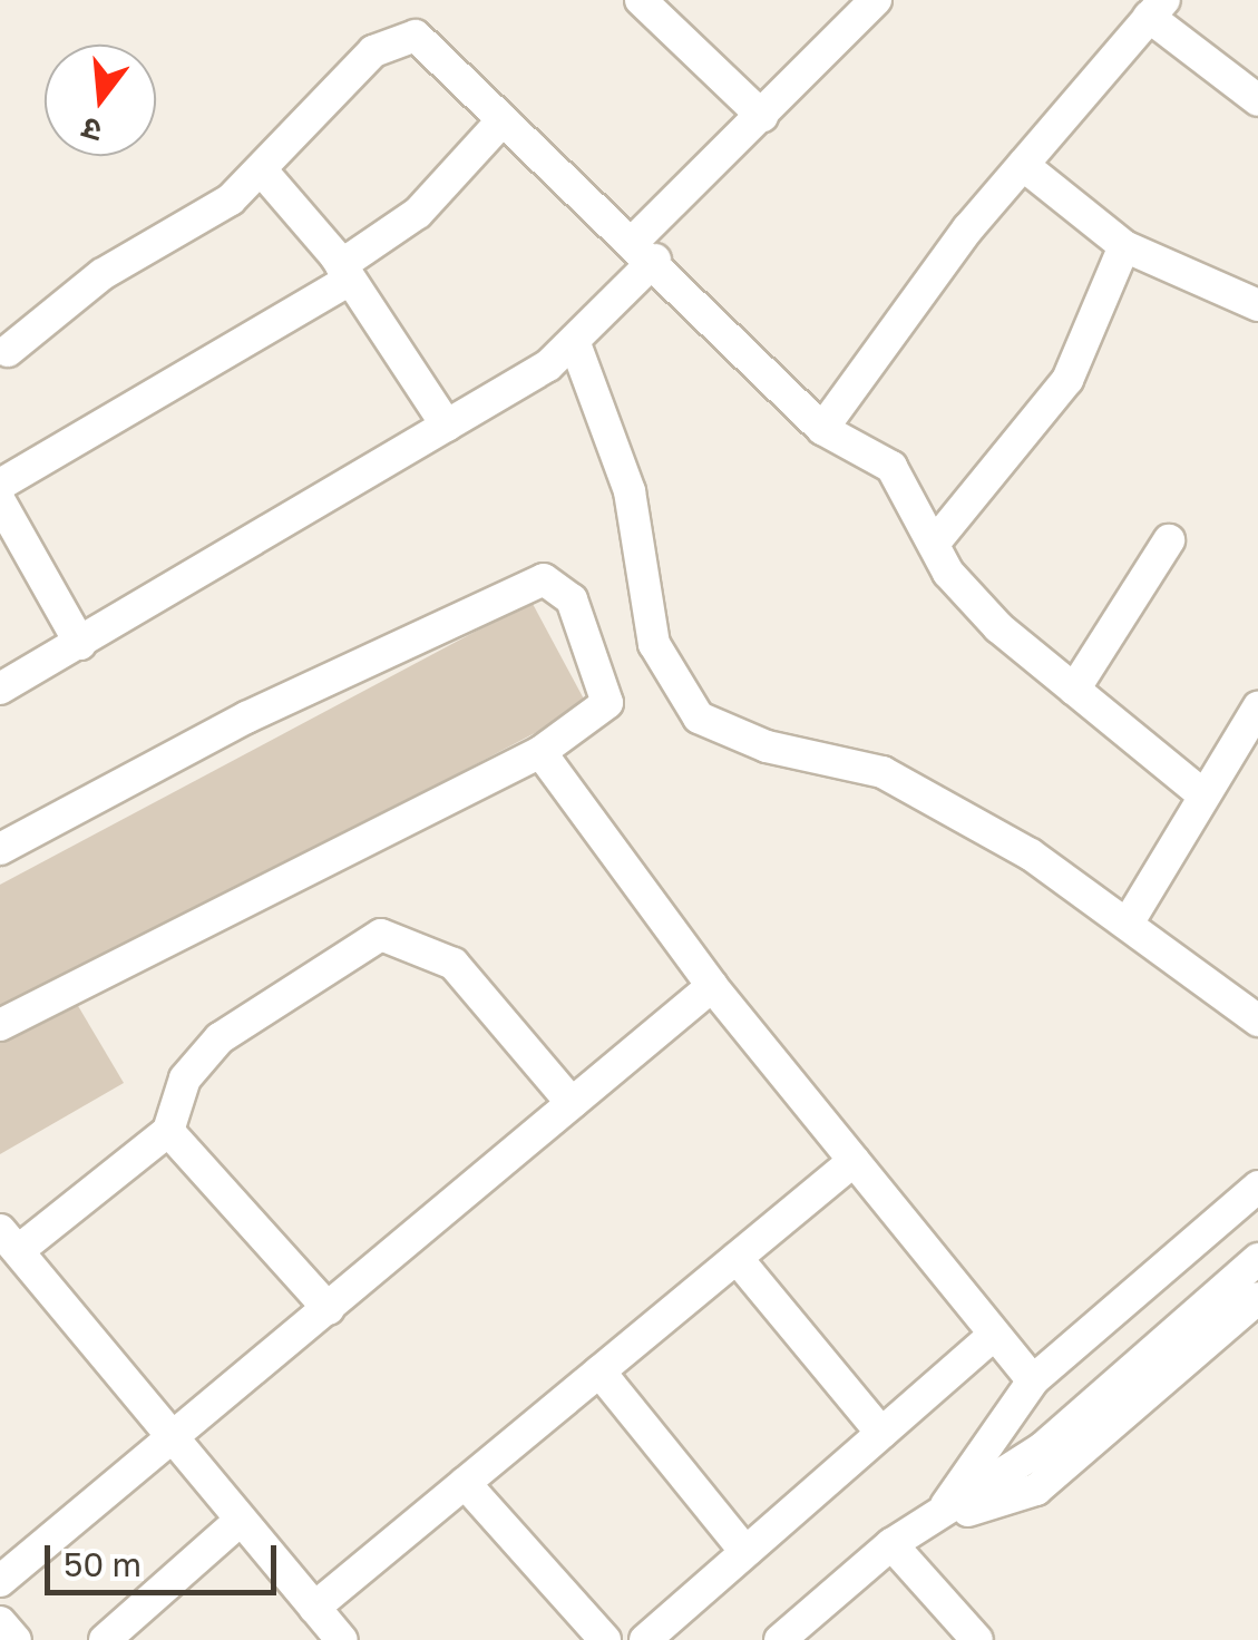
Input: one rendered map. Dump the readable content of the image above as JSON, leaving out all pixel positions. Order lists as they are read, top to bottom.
{
  "scale_bar": "50 m",
  "north": "bottom"
}
